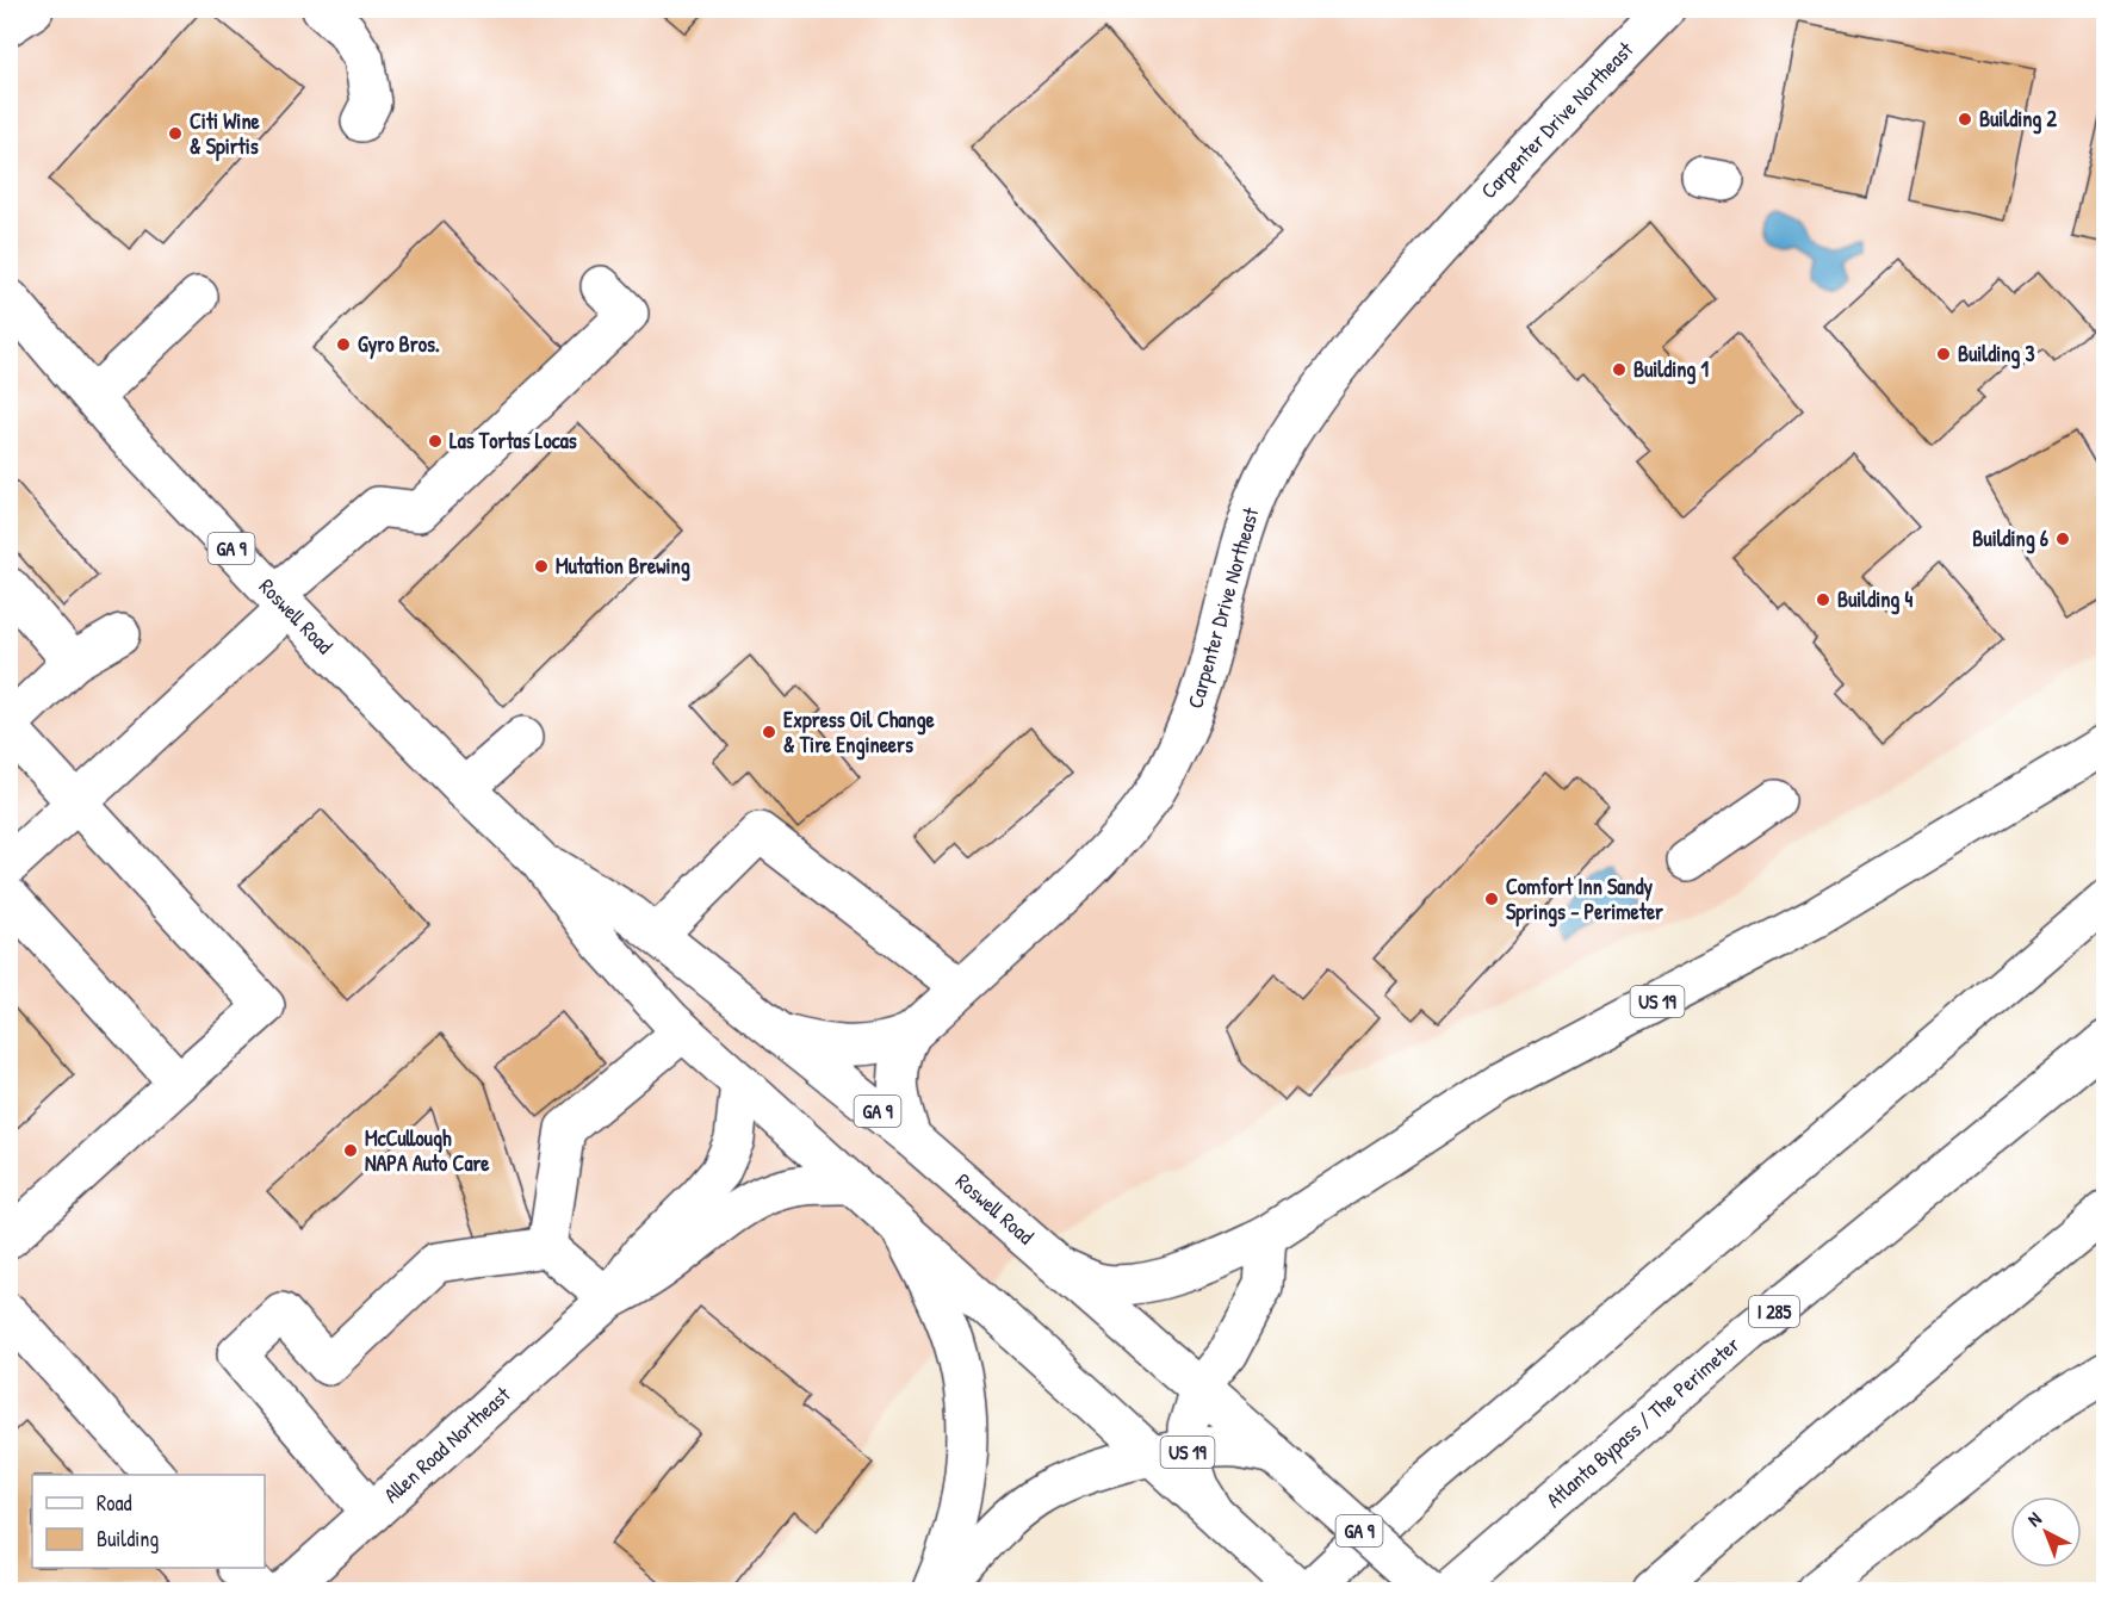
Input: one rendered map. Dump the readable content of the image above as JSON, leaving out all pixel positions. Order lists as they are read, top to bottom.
{
  "streets": {
    "main road": [
      "Carpenter Drive Northeast",
      "GA 9",
      "Roswell Road",
      "US 19",
      "I 285",
      "Atlanta Bypass / The Perimeter",
      "Allen Road Northeast"
    ]
  },
  "crossings": [
    ["Carpenter Drive Northeast", "Roswell Road"],
    ["Roswell Road", "US 19"],
    ["Roswell Road", "Allen Road Northeast"]
  ],
  "places": [
    "Building 2",
    "Citi Wine & Spirtis",
    "Gyro Bros.",
    "Building 3",
    "Building 1",
    "Las Tortas Locas",
    "Building 6",
    "Mutation Brewing",
    "Building 4",
    "Express Oil Change & Tire Engineers",
    "Comfort Inn Sandy Springs - Perimeter",
    "McCullough NAPA Auto Care"
  ],
  "legend": ["Road", "Building"],
  "north": "top left"
}
